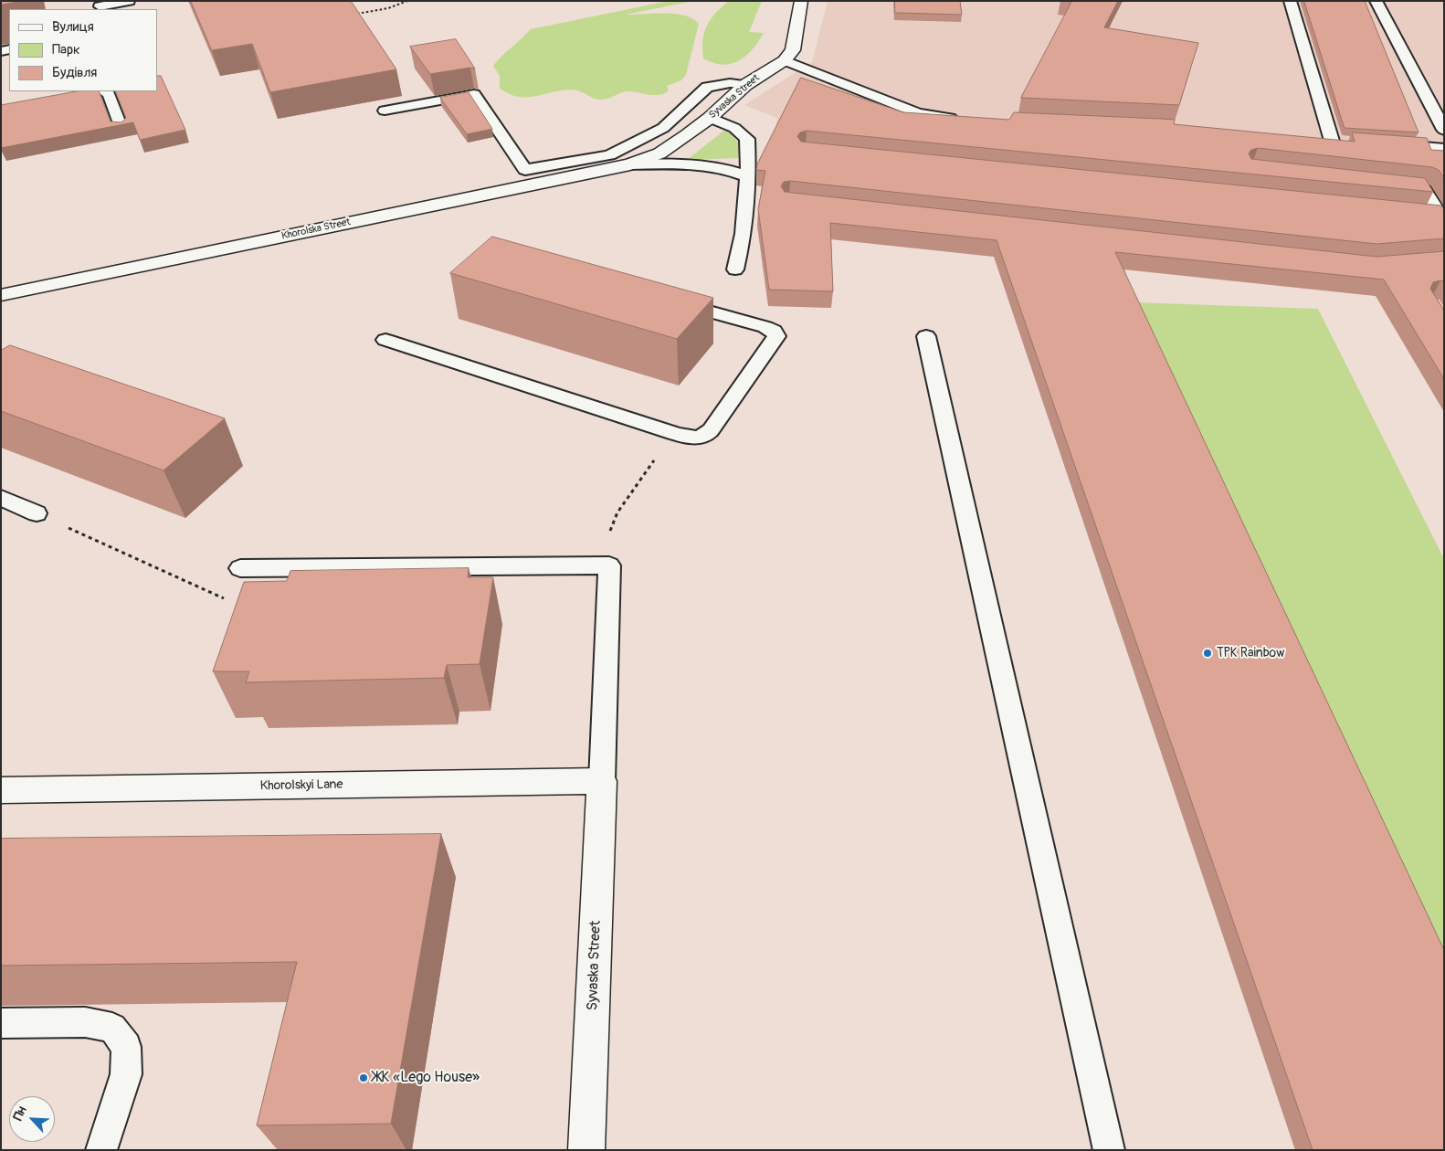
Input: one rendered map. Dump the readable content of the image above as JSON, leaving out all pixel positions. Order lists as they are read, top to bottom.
{
  "streets": {
    "street": ["Syvaska Street", "Khorolska Street", "Khorolskyi Lane"]
  },
  "crossings": [
    ["Syvaska Street", "Khorolska Street"],
    ["Syvaska Street", "Khorolskyi Lane"]
  ],
  "places": ["ТРК Rainbow", "ЖК «Lego House»"],
  "legend": ["Вулиця", "Парк", "Будівля"],
  "north": "top left"
}
